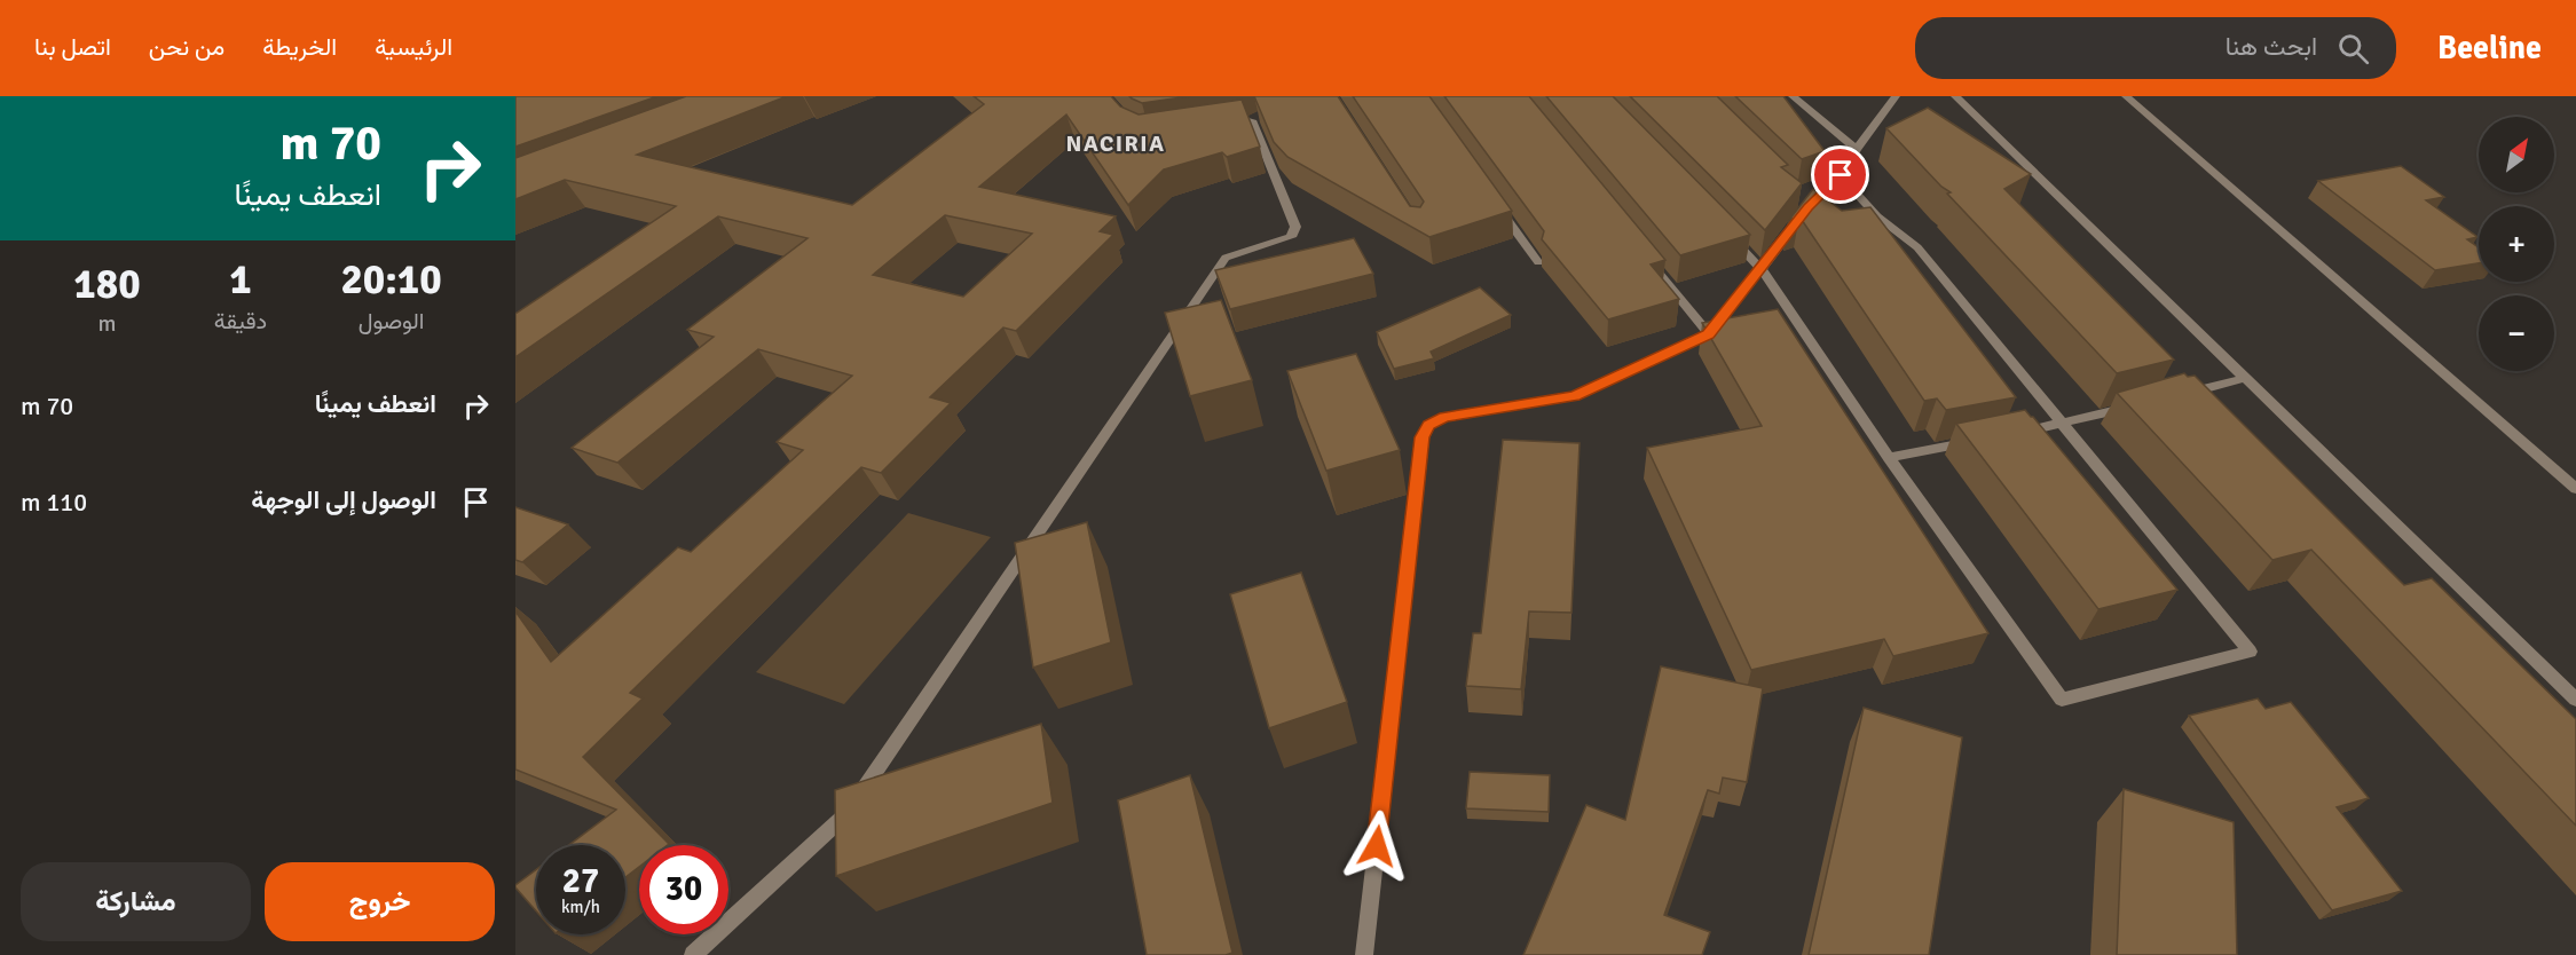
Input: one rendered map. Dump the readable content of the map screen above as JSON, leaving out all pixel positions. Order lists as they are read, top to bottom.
{
  "districts": ["NACIRIA"],
  "north": "top right",
  "page": {
    "header": "Beeline",
    "search": "ابحث هنا",
    "nav": [
      "الرئيسية",
      "الخريطة",
      "من نحن",
      "اتصل بنا"
    ],
    "turn": ["70 m", "انعطف يمينًا"],
    "map_buttons": ["+", "−"],
    "eta": [
      "20:10",
      "الوصول",
      "1",
      "دقيقة",
      "180",
      "m"
    ],
    "list": [
      {
        "name": "انعطف يمينًا",
        "value": "70 m"
      },
      {
        "name": "الوصول إلى الوجهة",
        "value": "110 m"
      }
    ],
    "speed": "27 km/h",
    "limit": "30",
    "buttons": ["خروج", "مشاركة"]
  }
}
